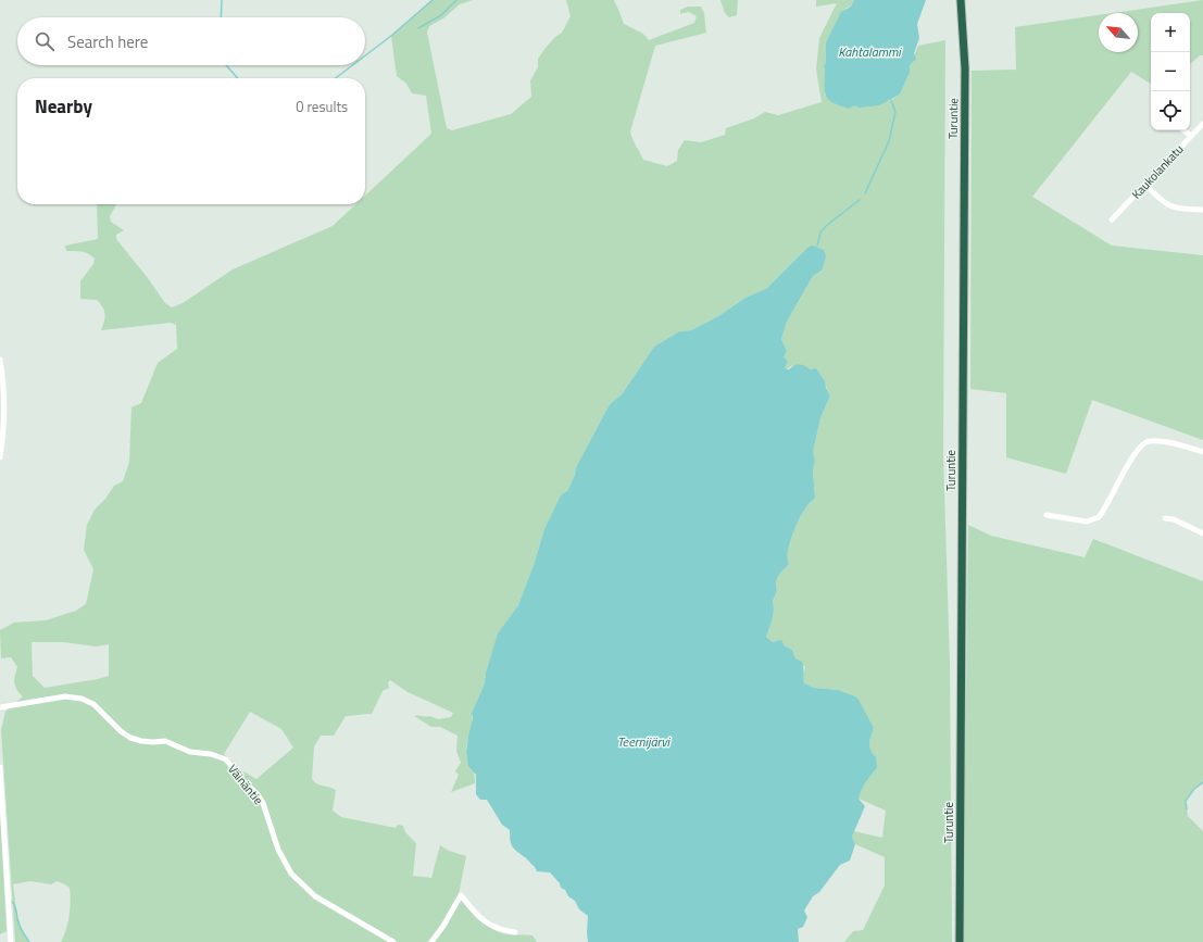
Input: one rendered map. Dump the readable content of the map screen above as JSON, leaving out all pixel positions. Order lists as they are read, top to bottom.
{
  "streets": {
    "highway": ["Turuntie"],
    "street": ["Kaukolankatu", "Väinäntie"]
  },
  "water": ["Kahtalammi", "Teernijärvi"],
  "north": "top left",
  "page": {
    "map_buttons": ["+", "−"],
    "search": "Search here",
    "heading": ["Nearby", "0 results"]
  }
}
